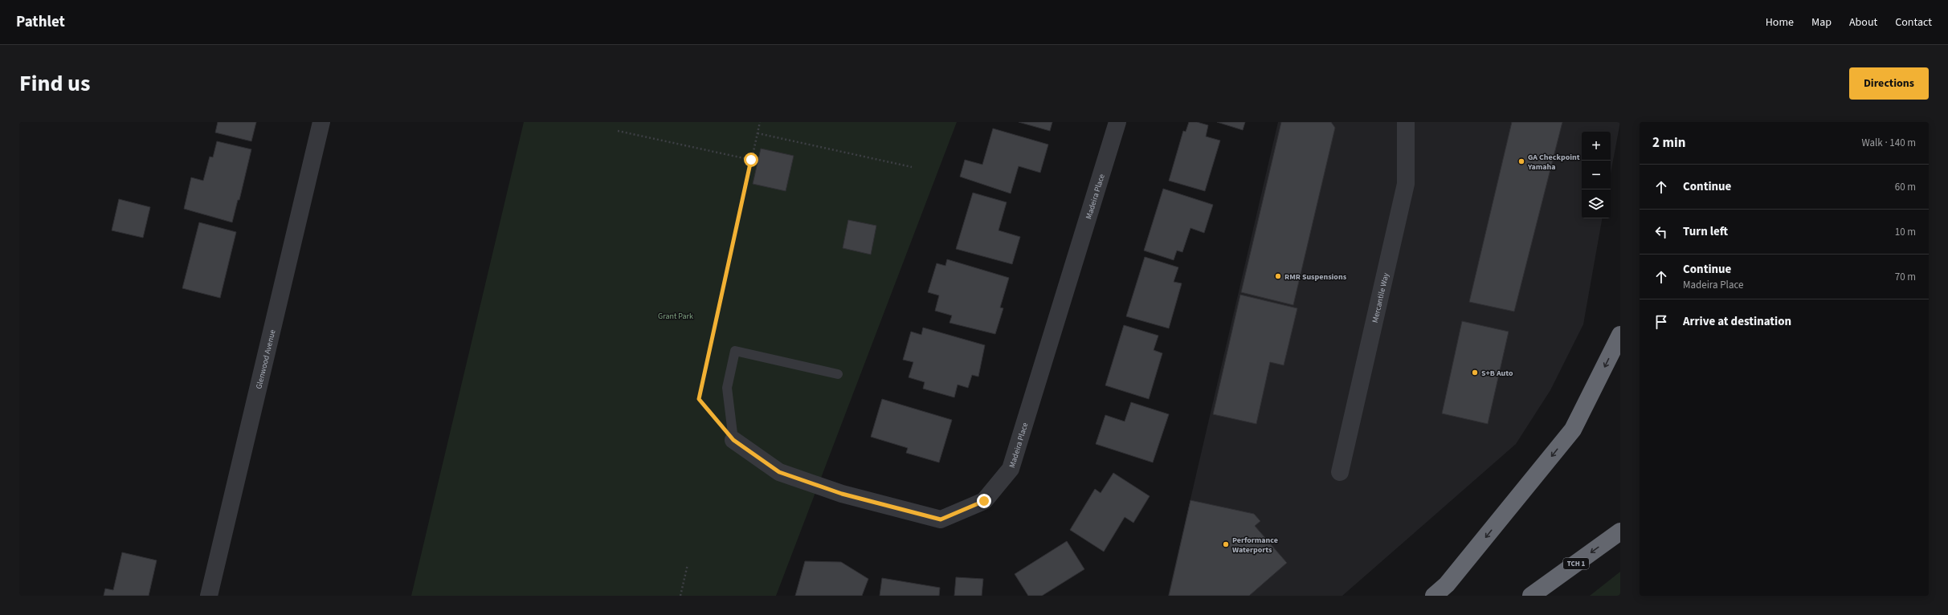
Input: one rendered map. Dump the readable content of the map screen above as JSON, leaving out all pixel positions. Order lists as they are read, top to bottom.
{
  "streets": {
    "highway": ["TCH 1"],
    "street": ["Madeira Place", "Mercantile Way", "Glenwood Avenue"]
  },
  "parks": ["Grant Park"],
  "places": [
    "GA Checkpoint Yamaha",
    "RMR Suspensions",
    "S+B Auto",
    "Performance Waterports"
  ],
  "page": {
    "header": "Pathlet",
    "nav": [
      "Home",
      "Map",
      "About",
      "Contact"
    ],
    "title": "Find us",
    "buttons": "Directions",
    "heading": ["2 min", "Walk · 140 m"],
    "map_buttons": ["+", "−"],
    "list": [
      ["Continue", "60 m"],
      ["Turn left", "10 m"],
      ["Continue", "Madeira Place", "70 m"],
      "Arrive at destination"
    ]
  }
}
